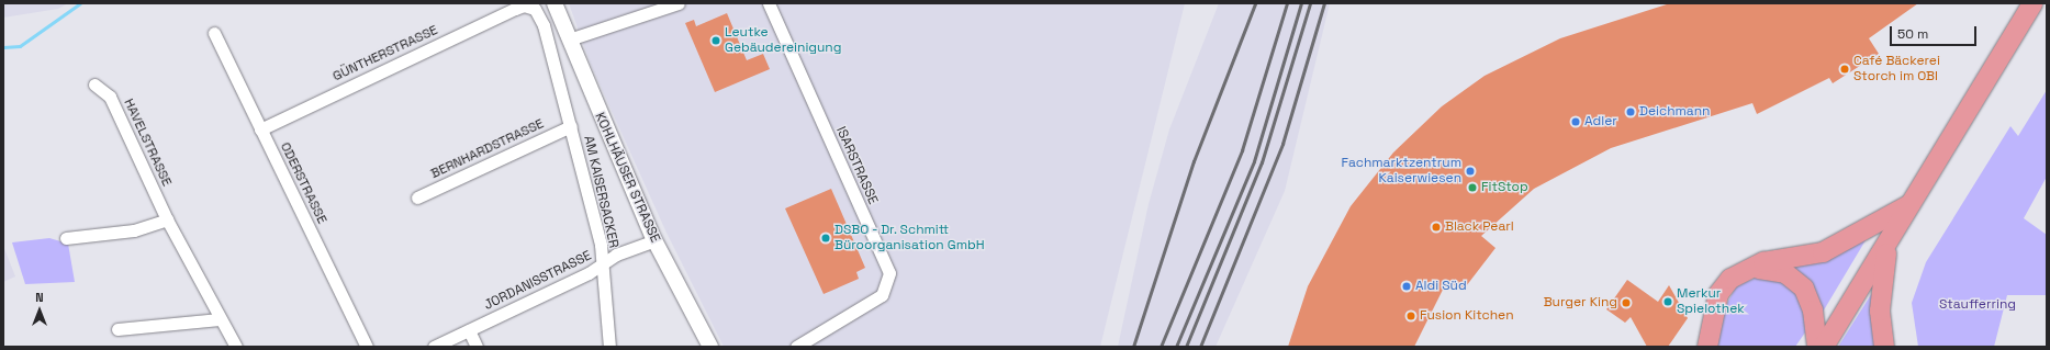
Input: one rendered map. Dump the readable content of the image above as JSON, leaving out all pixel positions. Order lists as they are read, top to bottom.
{
  "streets": {
    "street": [
      "GÜNTHERSTRASSE",
      "HAVELSTRASSE",
      "BERNHARDSTRASSE",
      "ISARSTRASSE",
      "KOHLHÄUSER STRASSE",
      "ODERSTRASSE",
      "AM KAISERSACKER",
      "JORDANISSTRASSE"
    ]
  },
  "crossings": [
    ["GÜNTHERSTRASSE", "ODERSTRASSE"],
    ["GÜNTHERSTRASSE", "AM KAISERSACKER"],
    ["BERNHARDSTRASSE", "AM KAISERSACKER"],
    ["KOHLHÄUSER STRASSE", "JORDANISSTRASSE"],
    ["AM KAISERSACKER", "JORDANISSTRASSE"]
  ],
  "parks": ["Staufferring"],
  "places": [
    "Leutke Gebäudereinigung",
    "Café Bäckerei Storch im OBI",
    "Deichmann",
    "Adler",
    "Fachmarktzentrum Kaiserwiesen",
    "FitStop",
    "Black Pearl",
    "DSBO - Dr. Schmitt Büroorganisation GmbH",
    "Aldi Süd",
    "Merkur Spielothek",
    "Burger King",
    "Fusion Kitchen"
  ],
  "scale_bar": "50 m",
  "north": "top"
}
